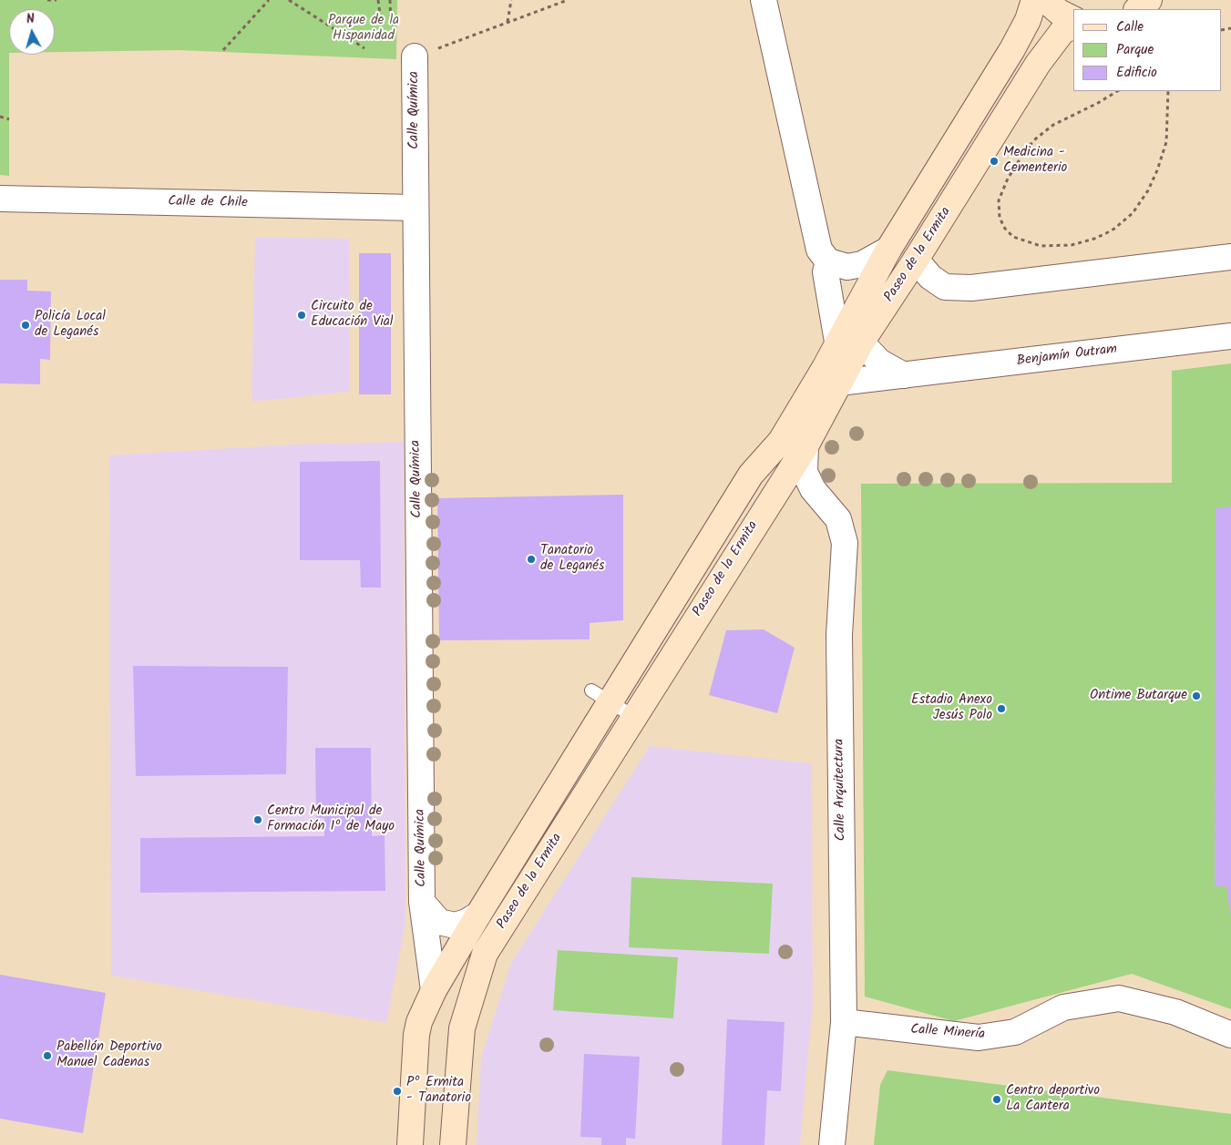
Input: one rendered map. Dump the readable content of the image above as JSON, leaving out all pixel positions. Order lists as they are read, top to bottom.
{
  "streets": {
    "main road": ["Paseo de la Ermita"],
    "street": [
      "Calle Química",
      "Calle de Chile",
      "Benjamín Outram",
      "Calle Arquitectura",
      "Calle Minería"
    ]
  },
  "crossings": [
    ["Calle Química", "Calle de Chile"],
    ["Calle Química", "Paseo de la Ermita"],
    ["Paseo de la Ermita", "Benjamín Outram"],
    ["Paseo de la Ermita", "Calle Arquitectura"],
    ["Calle Arquitectura", "Calle Minería"]
  ],
  "parks": ["Parque de la Hispanidad"],
  "places": [
    "Medicina - Cementerio",
    "Circuito de Educación Vial",
    "Policía Local de Leganés",
    "Tanatorio de Leganés",
    "Ontime Butarque",
    "Estadio Anexo Jesús Polo",
    "Centro Municipal de Formación 1º de Mayo",
    "Pabellón Deportivo Manuel Cadenas",
    "Pº Ermita - Tanatorio",
    "Centro deportivo La Cantera"
  ],
  "legend": ["Calle", "Parque", "Edificio"],
  "north": "top"
}
